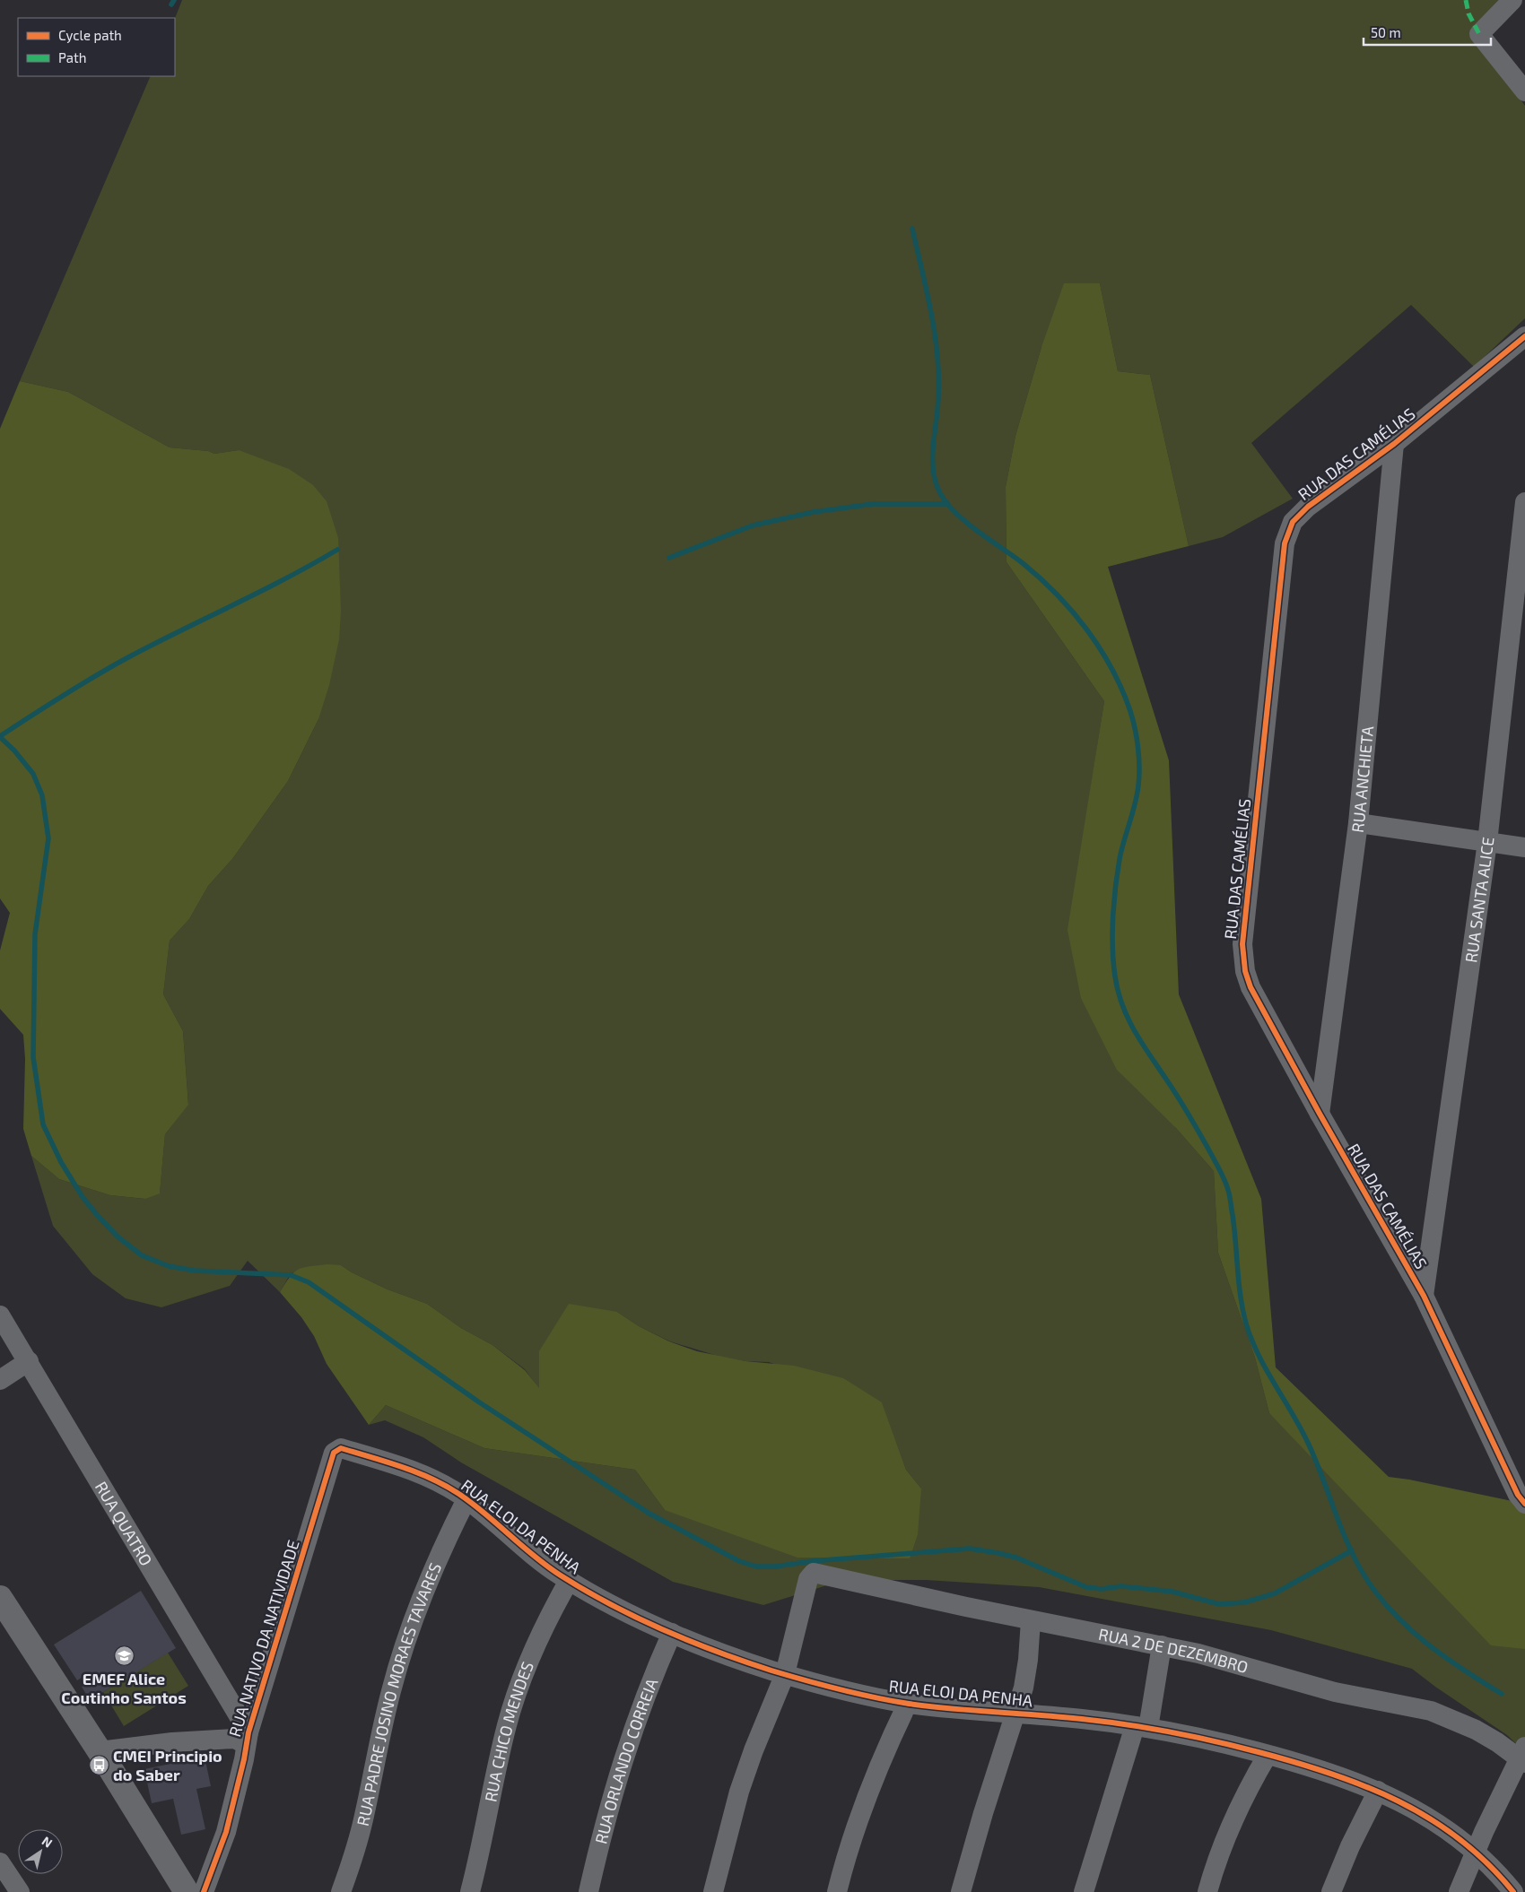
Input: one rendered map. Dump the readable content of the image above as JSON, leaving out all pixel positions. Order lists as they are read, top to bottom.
{
  "streets": {
    "street": [
      "RUA DAS CAMÉLIAS",
      "RUA ANCHIETA",
      "RUA SANTA ALICE",
      "RUA QUATRO",
      "RUA ELOI DA PENHA",
      "RUA NATIVO DA NATIVIDADE",
      "RUA 2 DE DEZEMBRO",
      "RUA PADRE JOSINO MORAES TAVARES",
      "RUA CHICO MENDES",
      "RUA ORLANDO CORREIA"
    ]
  },
  "crossings": [
    ["RUA DAS CAMÉLIAS", "RUA ANCHIETA"],
    ["RUA DAS CAMÉLIAS", "RUA SANTA ALICE"],
    ["RUA QUATRO", "RUA NATIVO DA NATIVIDADE"],
    ["RUA ELOI DA PENHA", "RUA NATIVO DA NATIVIDADE"],
    ["RUA ELOI DA PENHA", "RUA 2 DE DEZEMBRO"],
    ["RUA ELOI DA PENHA", "RUA PADRE JOSINO MORAES TAVARES"],
    ["RUA ELOI DA PENHA", "RUA CHICO MENDES"],
    ["RUA ELOI DA PENHA", "RUA ORLANDO CORREIA"]
  ],
  "places": {
    "school or university": ["EMEF Alice Coutinho Santos"],
    "bus stop": ["CMEI Principio do Saber"]
  },
  "legend": ["Cycle path", "Path"],
  "scale_bar": "50 m",
  "north": "top right"
}
